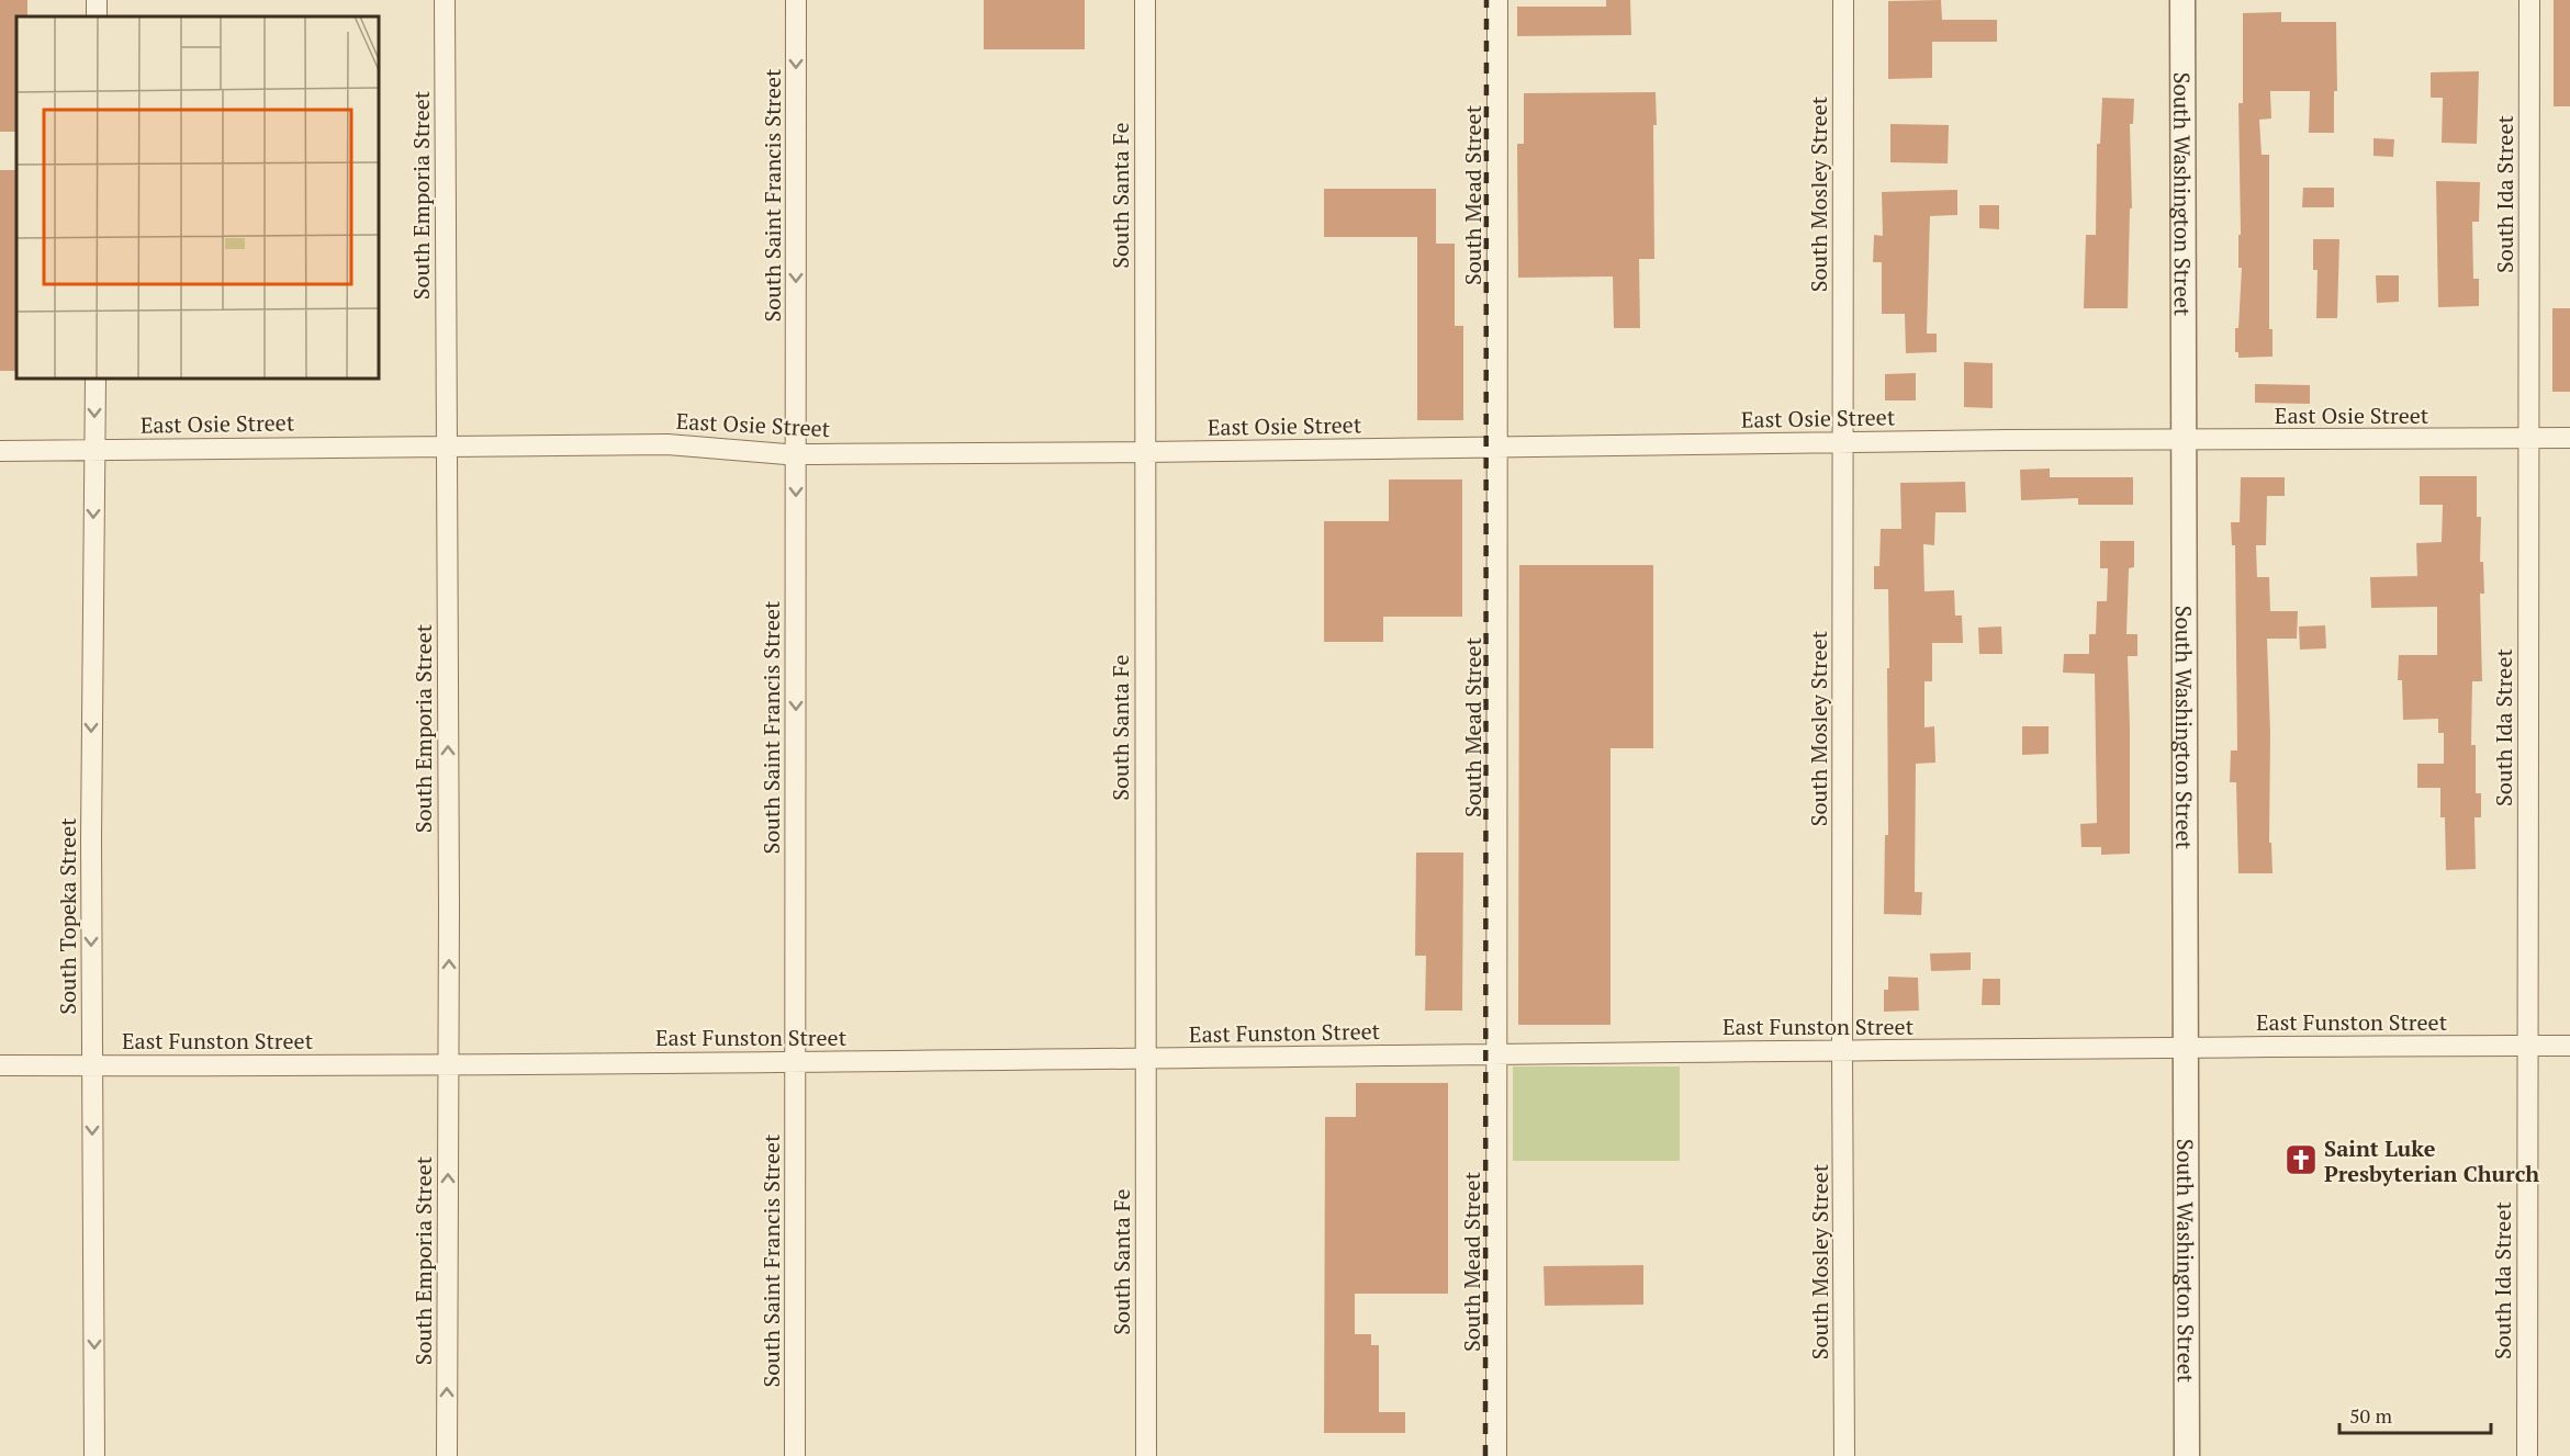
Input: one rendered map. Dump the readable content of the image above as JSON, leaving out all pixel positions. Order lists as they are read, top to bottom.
{
  "streets": {
    "street": [
      "South Mosley Street",
      "South Ida Street",
      "South Emporia Street",
      "South Saint Francis Street",
      "South Santa Fe",
      "South Mead Street",
      "South Washington Street",
      "East Osie Street",
      "South Topeka Street",
      "East Funston Street"
    ]
  },
  "crossings": [
    ["South Mosley Street", "East Osie Street"],
    ["South Mosley Street", "East Funston Street"],
    ["South Ida Street", "East Osie Street"],
    ["South Ida Street", "East Funston Street"],
    ["South Emporia Street", "East Osie Street"],
    ["South Emporia Street", "East Funston Street"],
    ["South Saint Francis Street", "East Osie Street"],
    ["South Saint Francis Street", "East Funston Street"],
    ["South Santa Fe", "East Osie Street"],
    ["South Santa Fe", "East Funston Street"],
    ["South Mead Street", "East Osie Street"],
    ["South Mead Street", "East Funston Street"],
    ["South Washington Street", "East Osie Street"],
    ["South Washington Street", "East Funston Street"],
    ["East Osie Street", "South Topeka Street"],
    ["South Topeka Street", "East Funston Street"]
  ],
  "one_way": ["South Emporia Street", "South Saint Francis Street", "South Topeka Street"],
  "places": {
    "church": ["Saint Luke Presbyterian Church"]
  },
  "scale_bar": "50 m"
}
